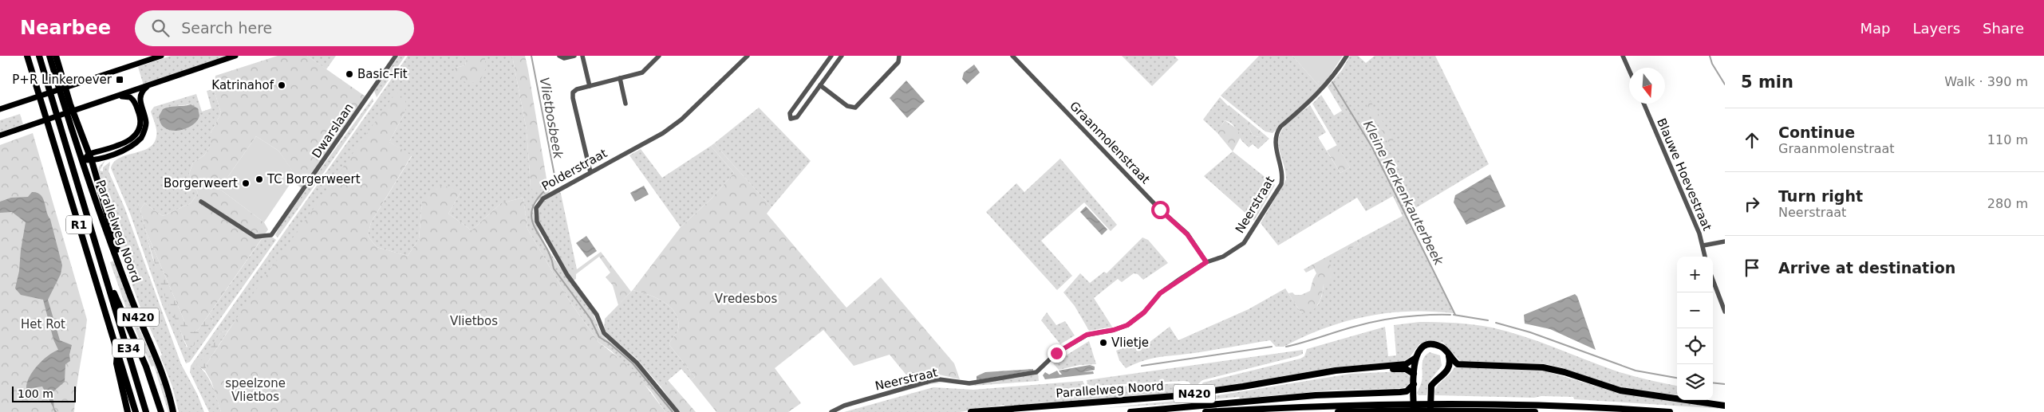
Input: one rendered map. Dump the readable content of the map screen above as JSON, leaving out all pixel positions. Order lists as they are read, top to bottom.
{
  "streets": {
    "highway": [
      "R1",
      "Parallelweg Noord",
      "N420",
      "E34"
    ],
    "street": [
      "Dwarslaan",
      "Graanmolenstraat",
      "Polderstraat",
      "Blauwe Hoevestraat",
      "Neerstraat"
    ]
  },
  "crossings": [
    ["Graanmolenstraat", "Neerstraat"],
    ["R1", "E34"],
    ["Parallelweg Noord", "N420"]
  ],
  "water": ["Vlietbosbeek", "Kleine Kerkenkauterbeek"],
  "parks": [
    "Vredesbos",
    "Vlietbos",
    "Het Rot",
    "speelzone Vlietbos"
  ],
  "places": {
    "other": [
      "Basic-Fit",
      "Katrinahof",
      "TC Borgerweert",
      "Borgerweert",
      "Vlietje"
    ],
    "transit": ["P+R Linkeroever"]
  },
  "scale_bar": "100 m",
  "north": "bottom",
  "page": {
    "header": "Nearbee",
    "search": "Search here",
    "nav": ["Map", "Layers", "Share"],
    "heading": ["5 min", "Walk · 390 m"],
    "list": [
      ["Continue", "Graanmolenstraat", "110 m"],
      ["Turn right", "Neerstraat", "280 m"],
      "Arrive at destination"
    ],
    "map_buttons": ["+", "−"],
    "scale": "100 m"
  }
}
